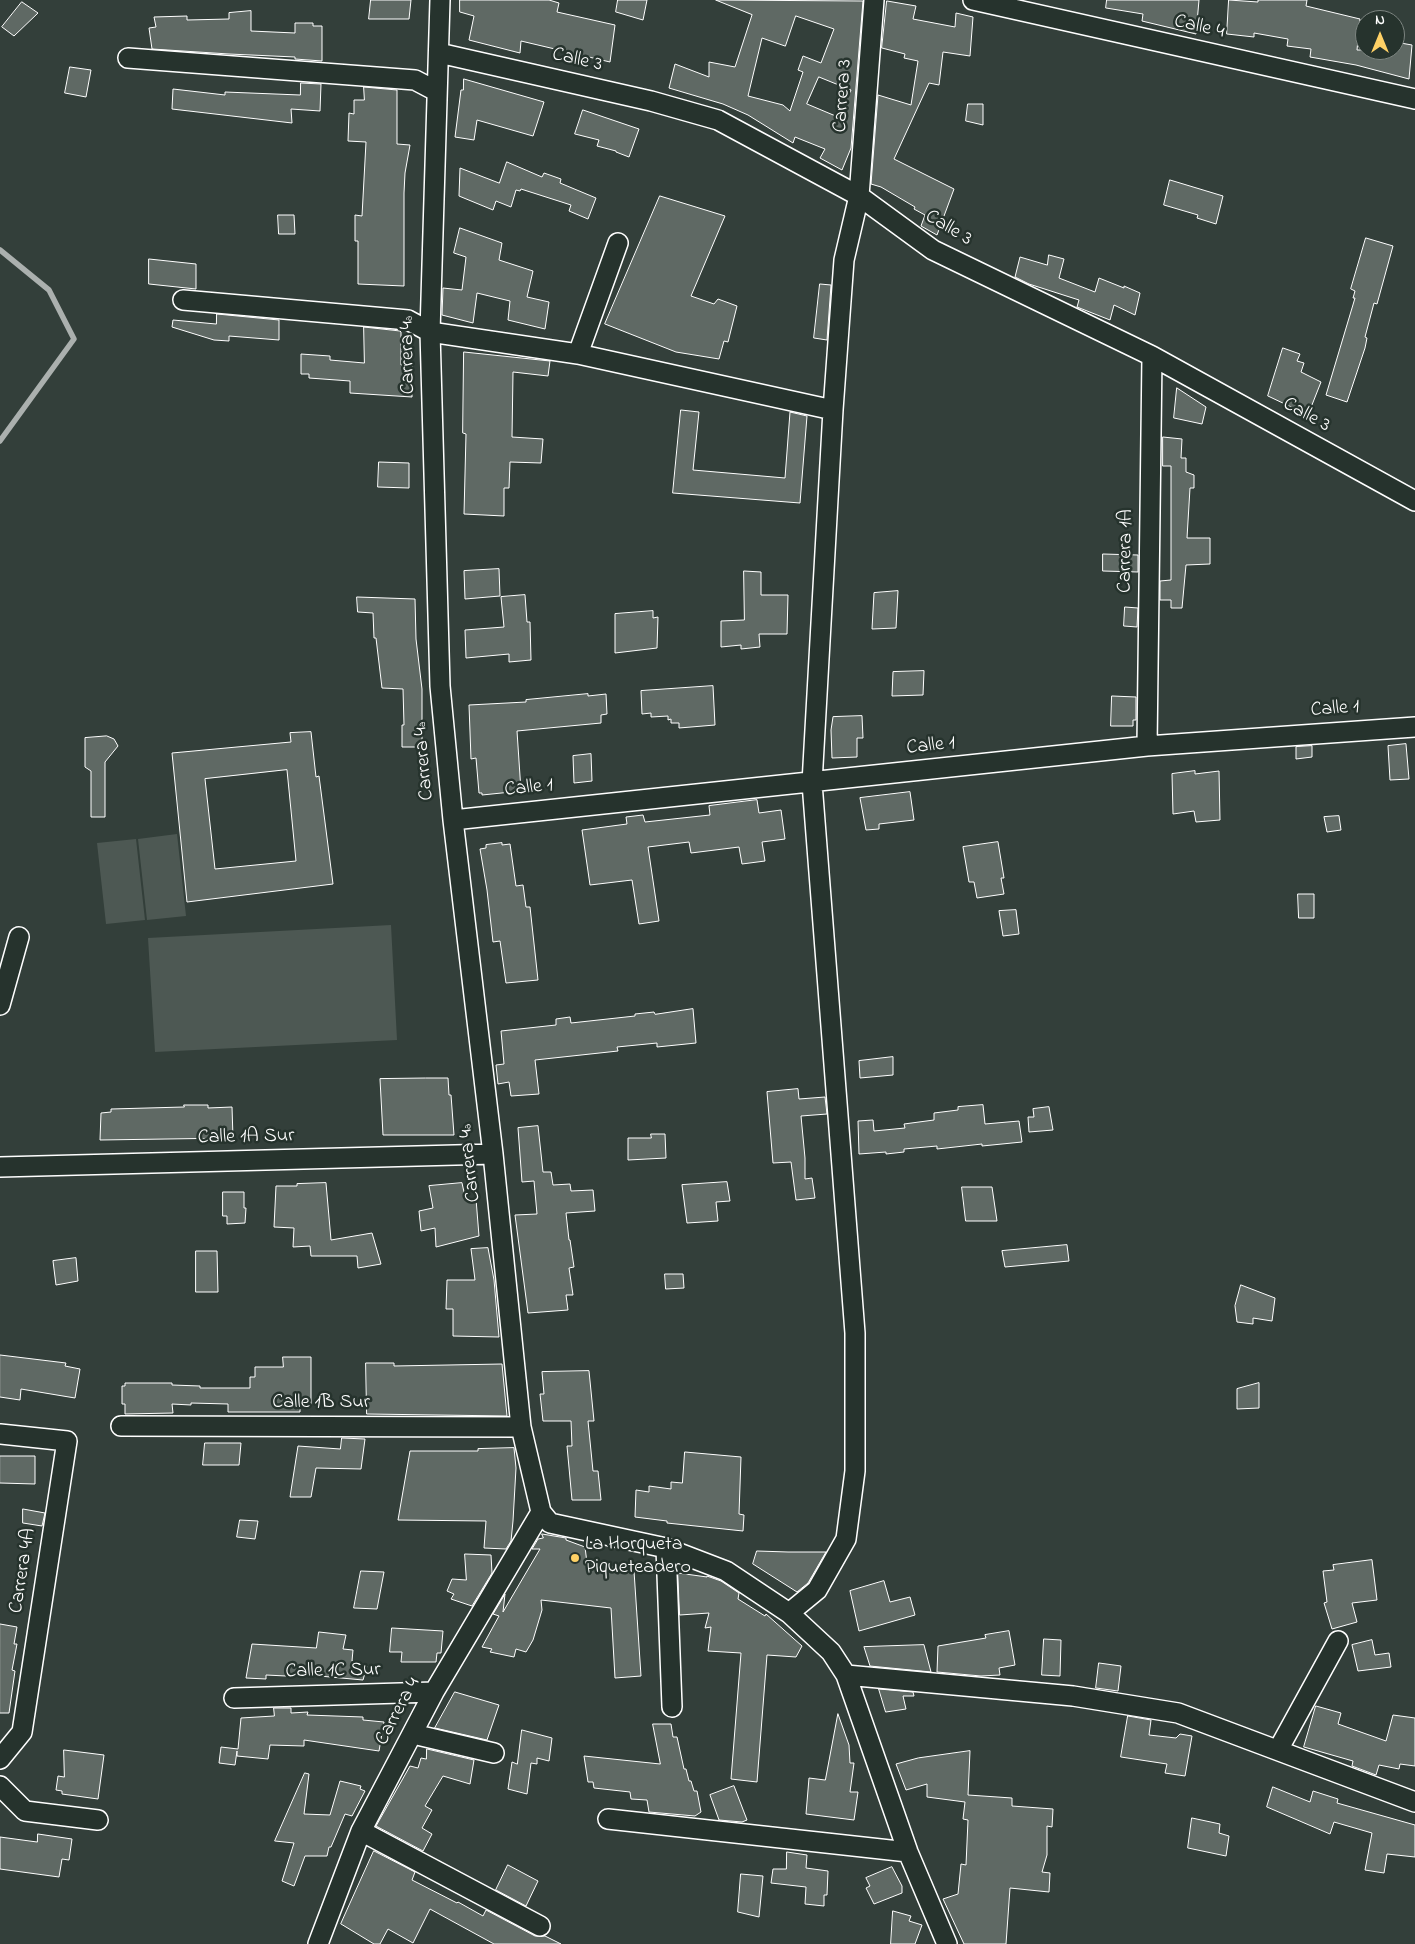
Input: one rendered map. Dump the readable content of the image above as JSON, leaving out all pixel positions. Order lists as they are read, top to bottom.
{
  "streets": {
    "street": [
      "Calle 4",
      "Calle 3",
      "Carrera 3",
      "Carrera 4ª",
      "Carrera 1A",
      "Calle 1",
      "Calle 1A Sur",
      "Calle 1B Sur",
      "Carrera 4A",
      "Calle 1C Sur",
      "Carrera 4"
    ]
  },
  "crossings": [
    ["Calle 3", "Carrera 3"],
    ["Calle 3", "Carrera 4ª"],
    ["Calle 3", "Carrera 1A"],
    ["Carrera 3", "Calle 1"],
    ["Carrera 4ª", "Calle 1"],
    ["Carrera 4ª", "Calle 1A Sur"],
    ["Carrera 4ª", "Calle 1B Sur"],
    ["Carrera 4ª", "Carrera 4"],
    ["Carrera 1A", "Calle 1"],
    ["Calle 1C Sur", "Carrera 4"]
  ],
  "places": ["La Horqueta Piqueteadero"],
  "north": "top"
}
